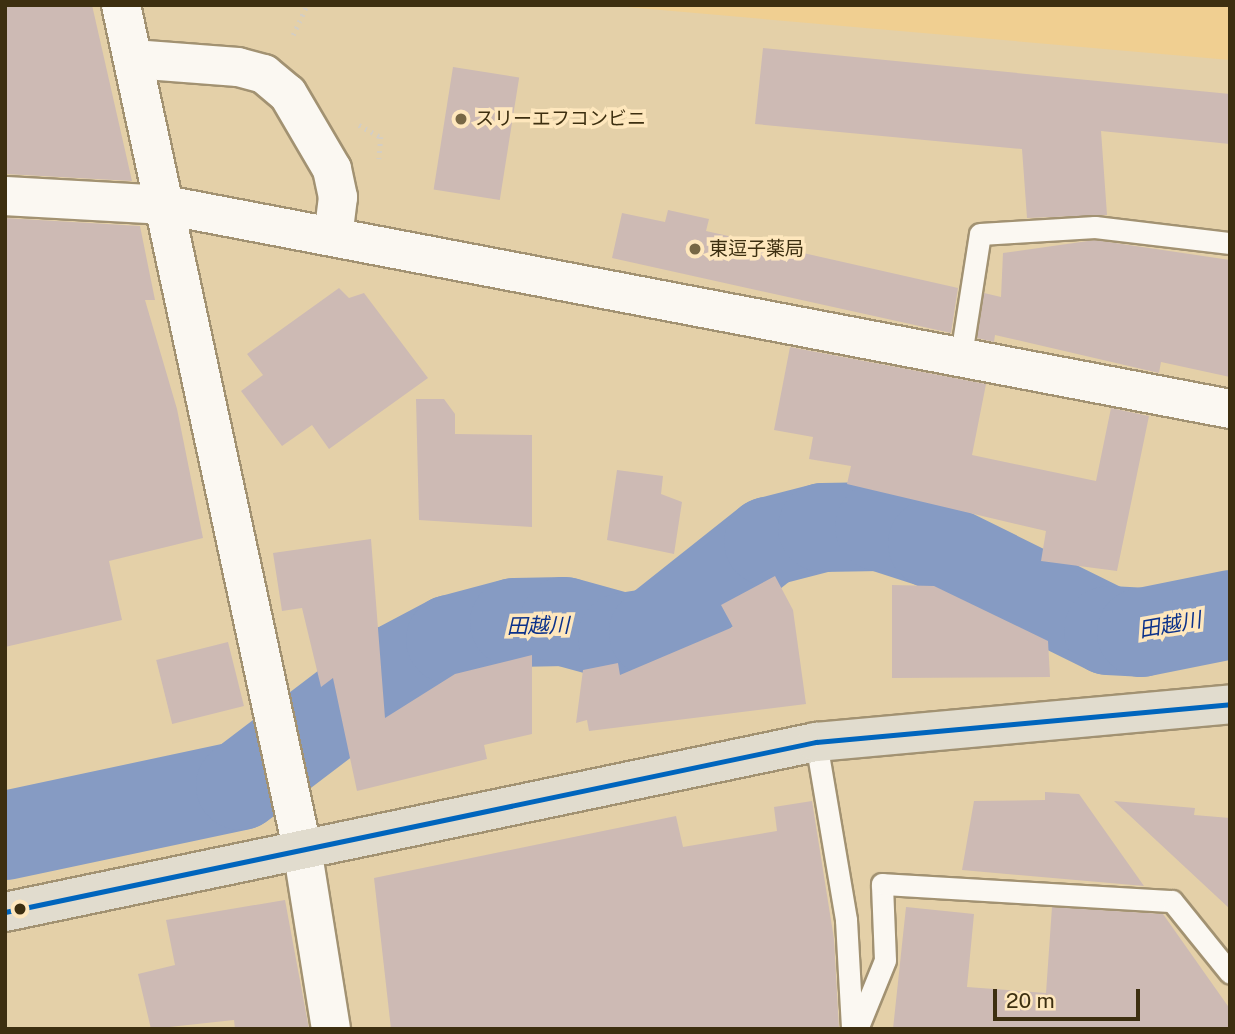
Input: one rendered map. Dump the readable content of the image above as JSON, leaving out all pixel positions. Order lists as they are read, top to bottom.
{
  "water": ["田越川"],
  "places": ["スリーエフコンビニ", "東逗子薬局"],
  "scale_bar": "20 m"
}
